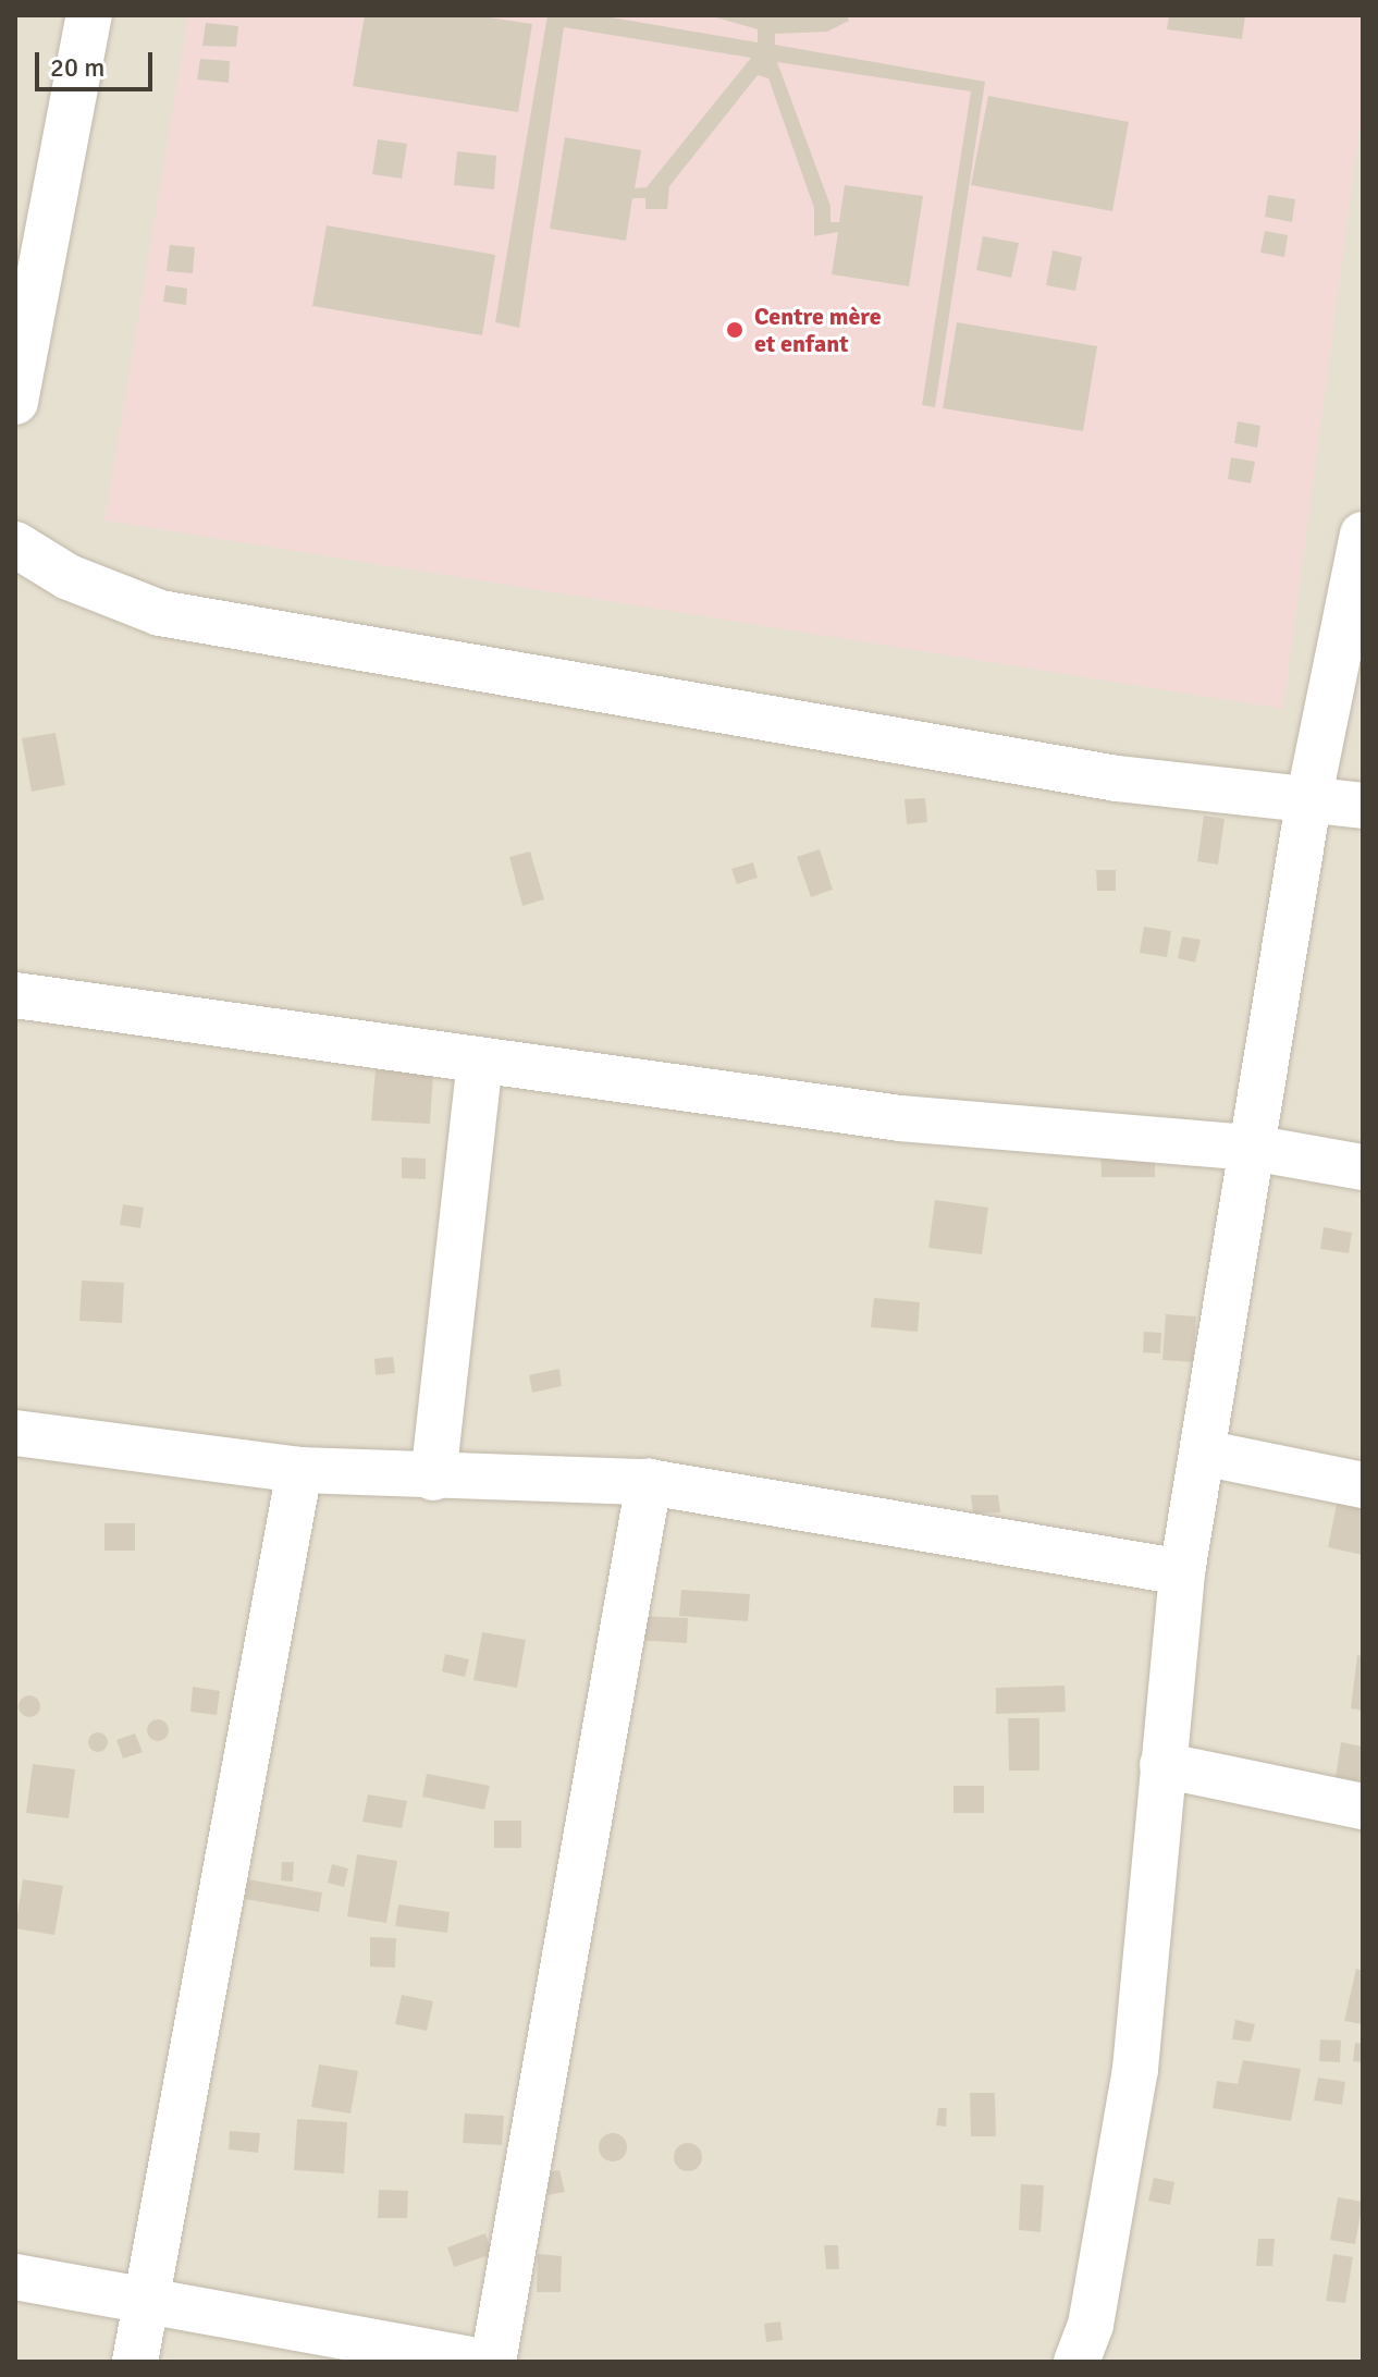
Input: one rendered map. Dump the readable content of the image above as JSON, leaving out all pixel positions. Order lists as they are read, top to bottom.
{
  "places": ["Centre mère et enfant"],
  "scale_bar": "20 m"
}
